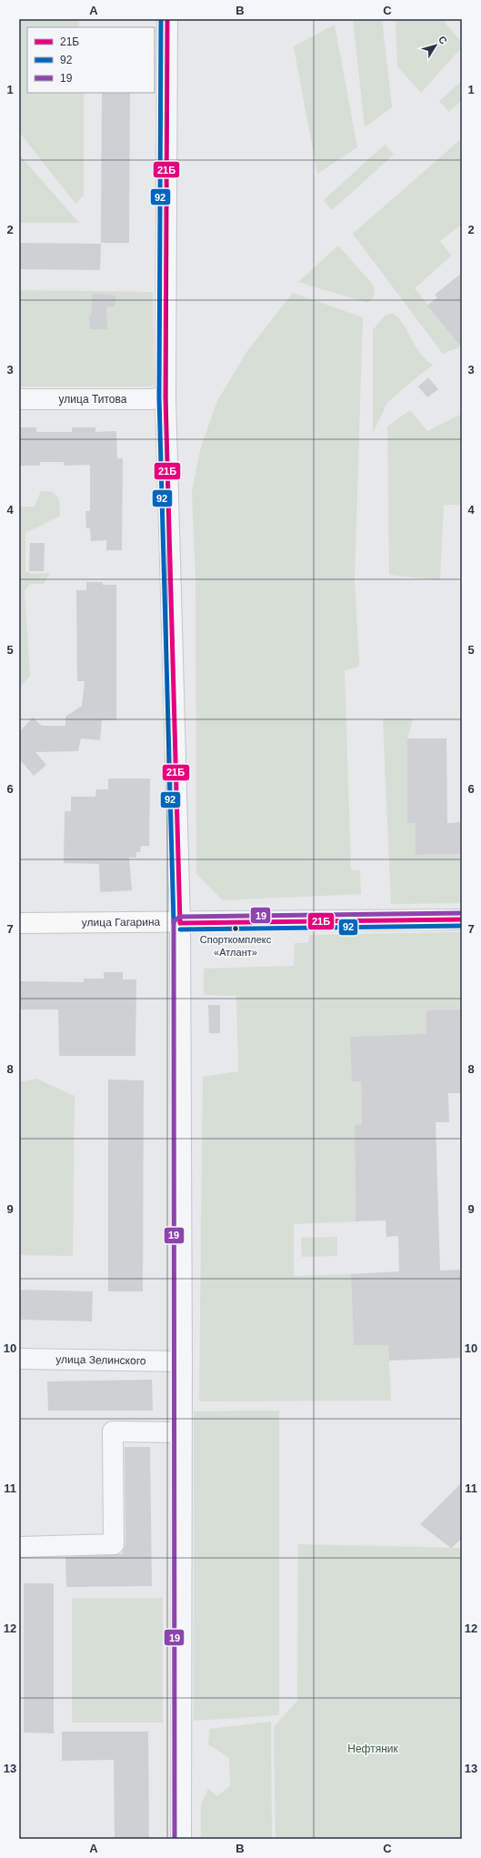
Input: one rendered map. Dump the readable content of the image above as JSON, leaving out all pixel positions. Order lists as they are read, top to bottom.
{
  "streets": {
    "main road": ["улица Гагарина"],
    "street": ["улица Титова", "улица Зелинского"]
  },
  "parks": ["Нефтяник"],
  "places": ["Спорткомплекс «Атлант»"],
  "lines": ["transit line 21Б", "transit line 92", "transit line 19"],
  "legend": ["21Б", "92", "19"],
  "north": "top right",
  "grid": {
    "columns": ["A", "B", "C"],
    "rows": [
      "1",
      "2",
      "3",
      "4",
      "5",
      "6",
      "7",
      "8",
      "9",
      "10",
      "11",
      "12",
      "13"
    ]
  }
}
